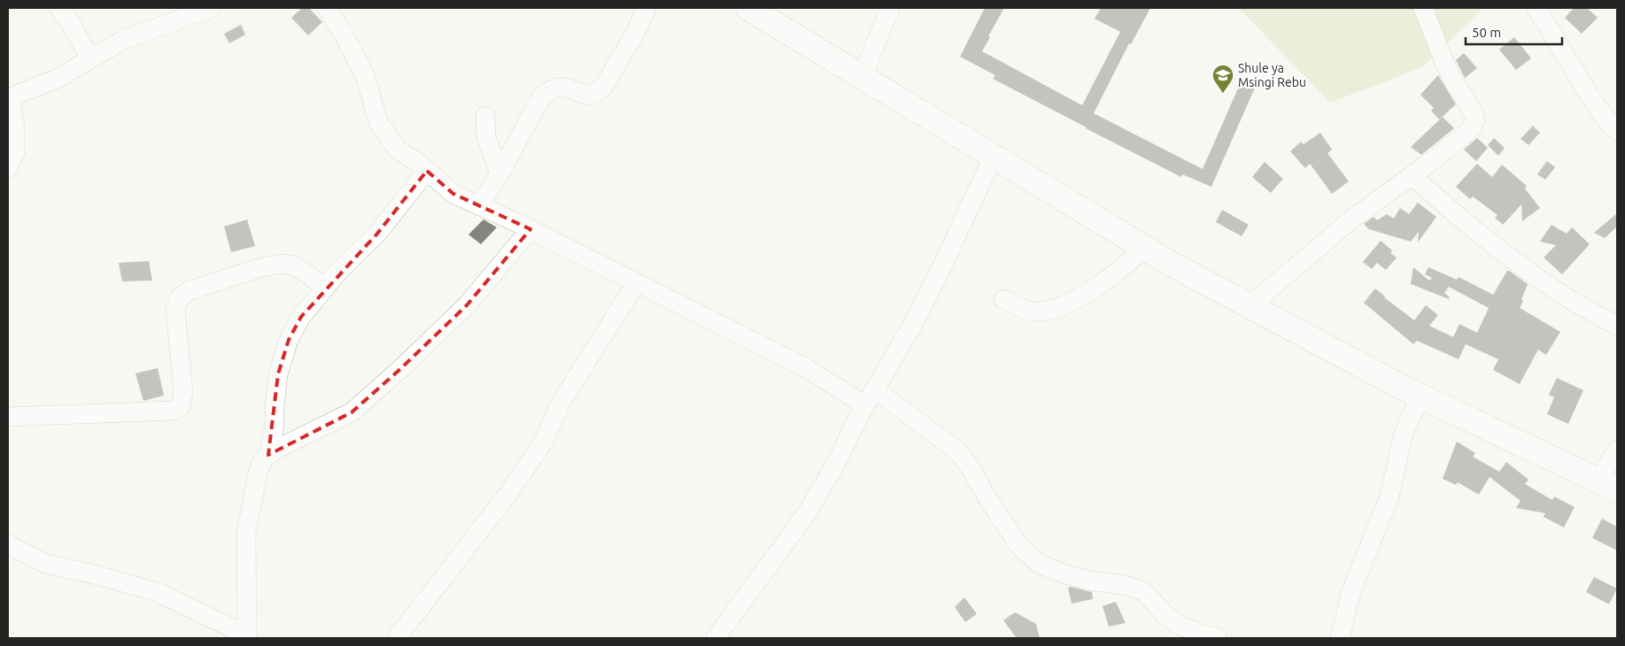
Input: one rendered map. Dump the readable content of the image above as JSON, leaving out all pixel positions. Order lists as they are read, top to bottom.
{
  "places": {
    "school or university": ["Shule ya Msingi Rebu"]
  },
  "scale_bar": "50 m"
}
